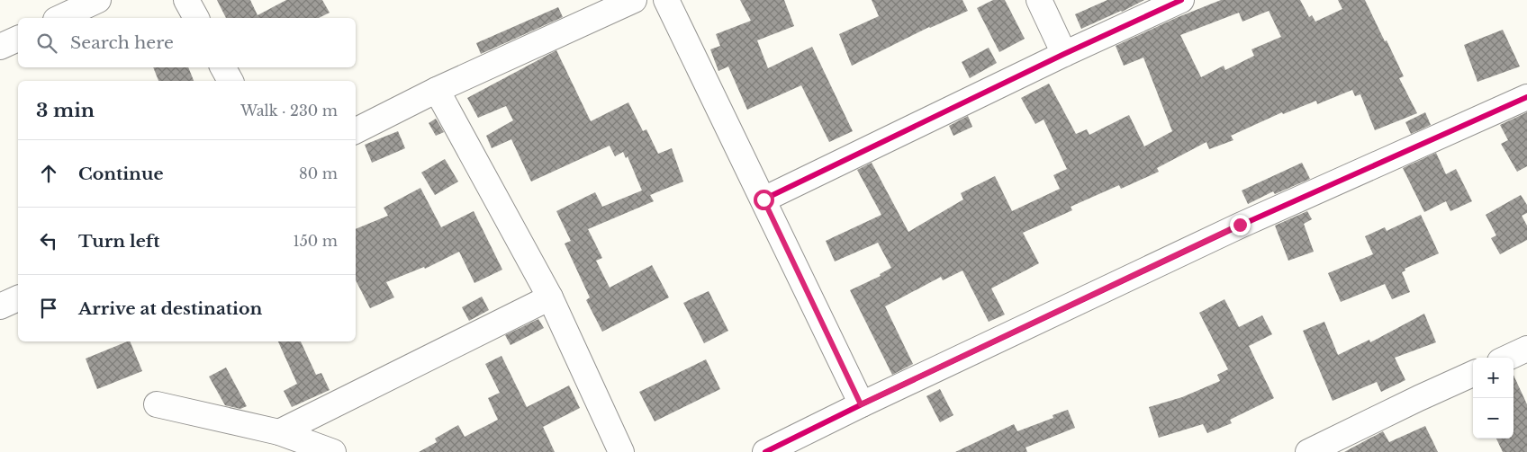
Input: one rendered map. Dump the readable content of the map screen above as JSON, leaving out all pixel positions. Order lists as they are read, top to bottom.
{
  "page": {
    "search": "Search here",
    "heading": ["3 min", "Walk · 230 m"],
    "list": [
      ["Continue", "80 m"],
      ["Turn left", "150 m"],
      "Arrive at destination"
    ],
    "map_buttons": ["+", "−"]
  }
}
